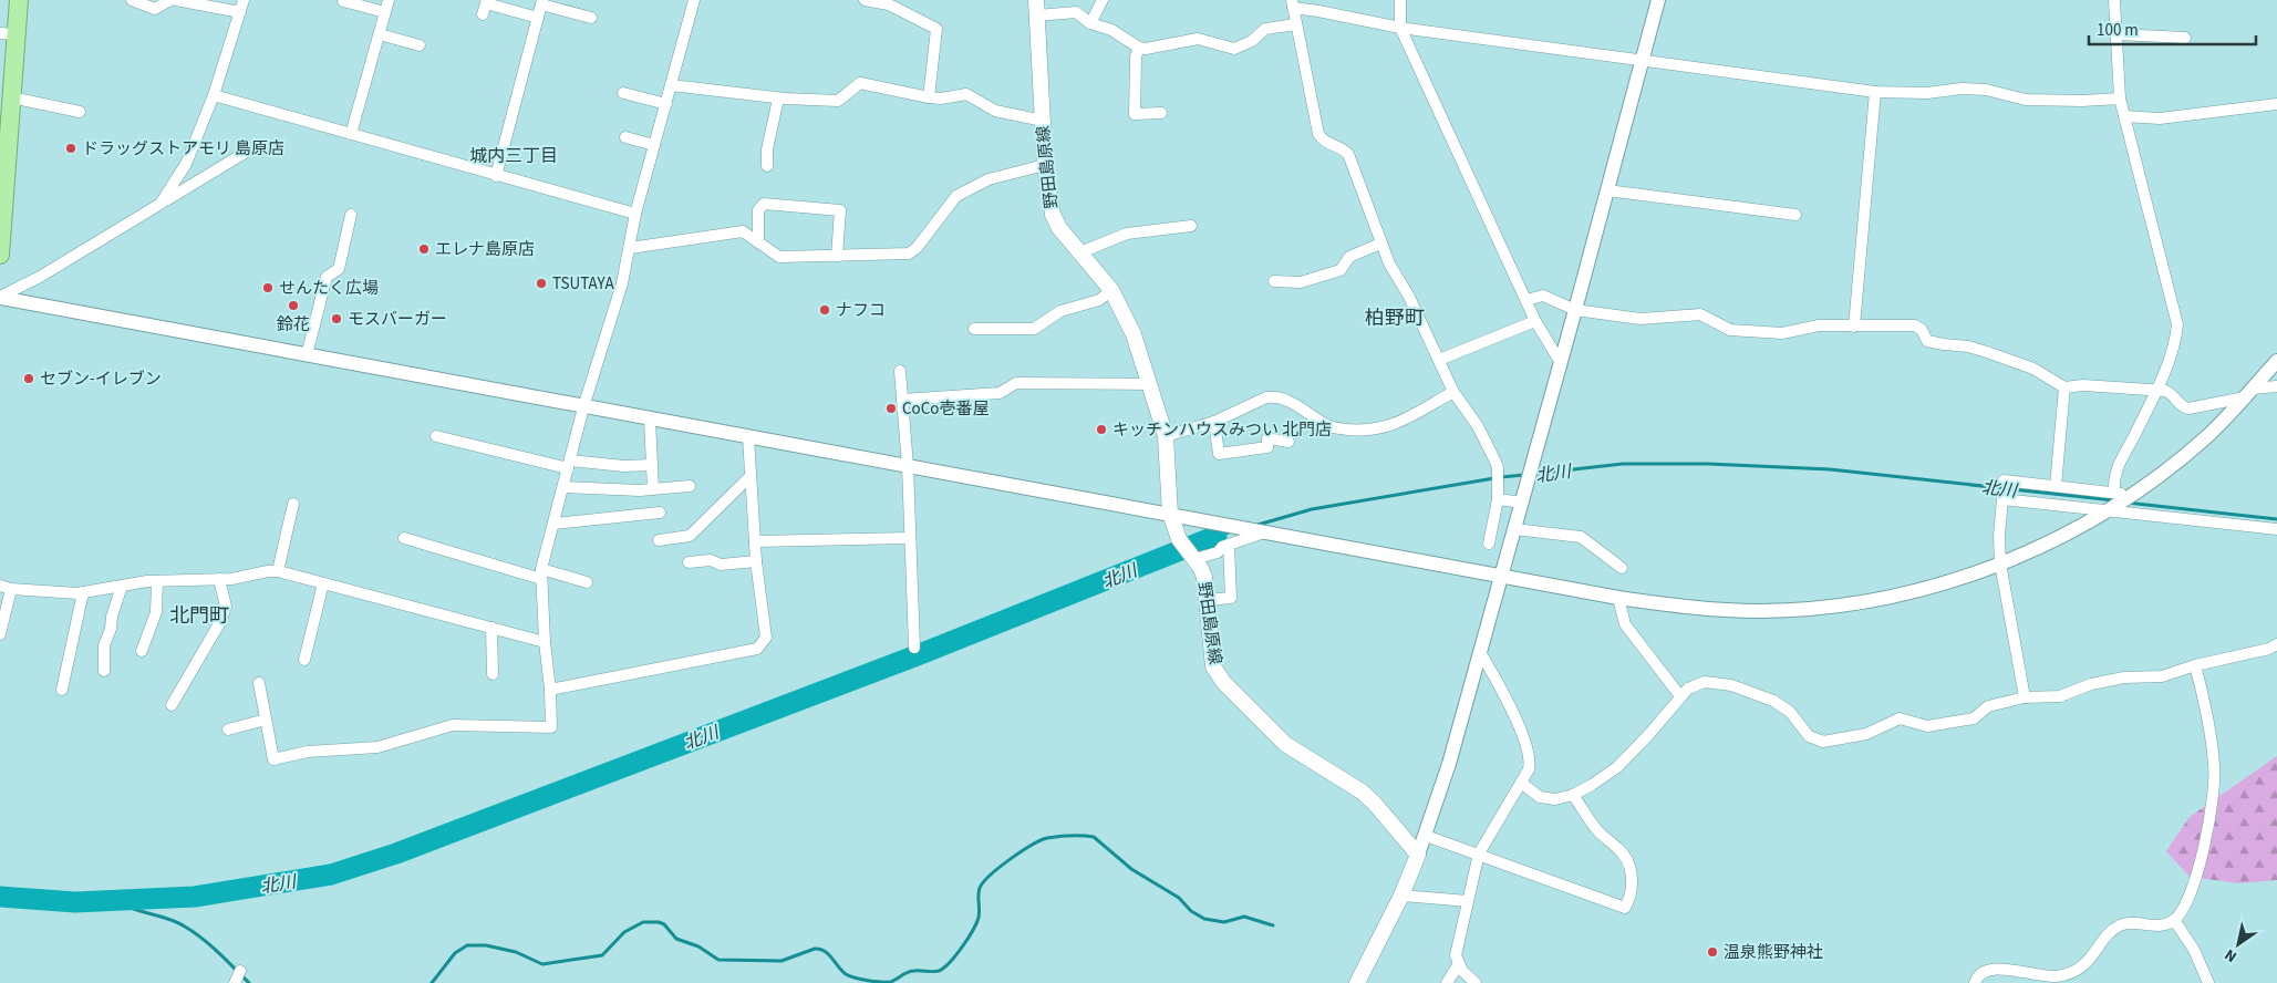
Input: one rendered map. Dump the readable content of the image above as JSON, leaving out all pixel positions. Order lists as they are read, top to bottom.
{
  "streets": {
    "main road": ["野田島原線"]
  },
  "districts": ["城内三丁目", "柏野町", "北門町"],
  "water": ["北川"],
  "places": [
    "ドラッグストアモリ 島原店",
    "エレナ島原店",
    "TSUTAYA",
    "せんたく広場",
    "鈴花",
    "ナフコ",
    "モスバーガー",
    "セブン-イレブン",
    "CoCo壱番屋",
    "キッチンハウスみつい 北門店",
    "温泉熊野神社"
  ],
  "scale_bar": "100 m",
  "north": "bottom left"
}
